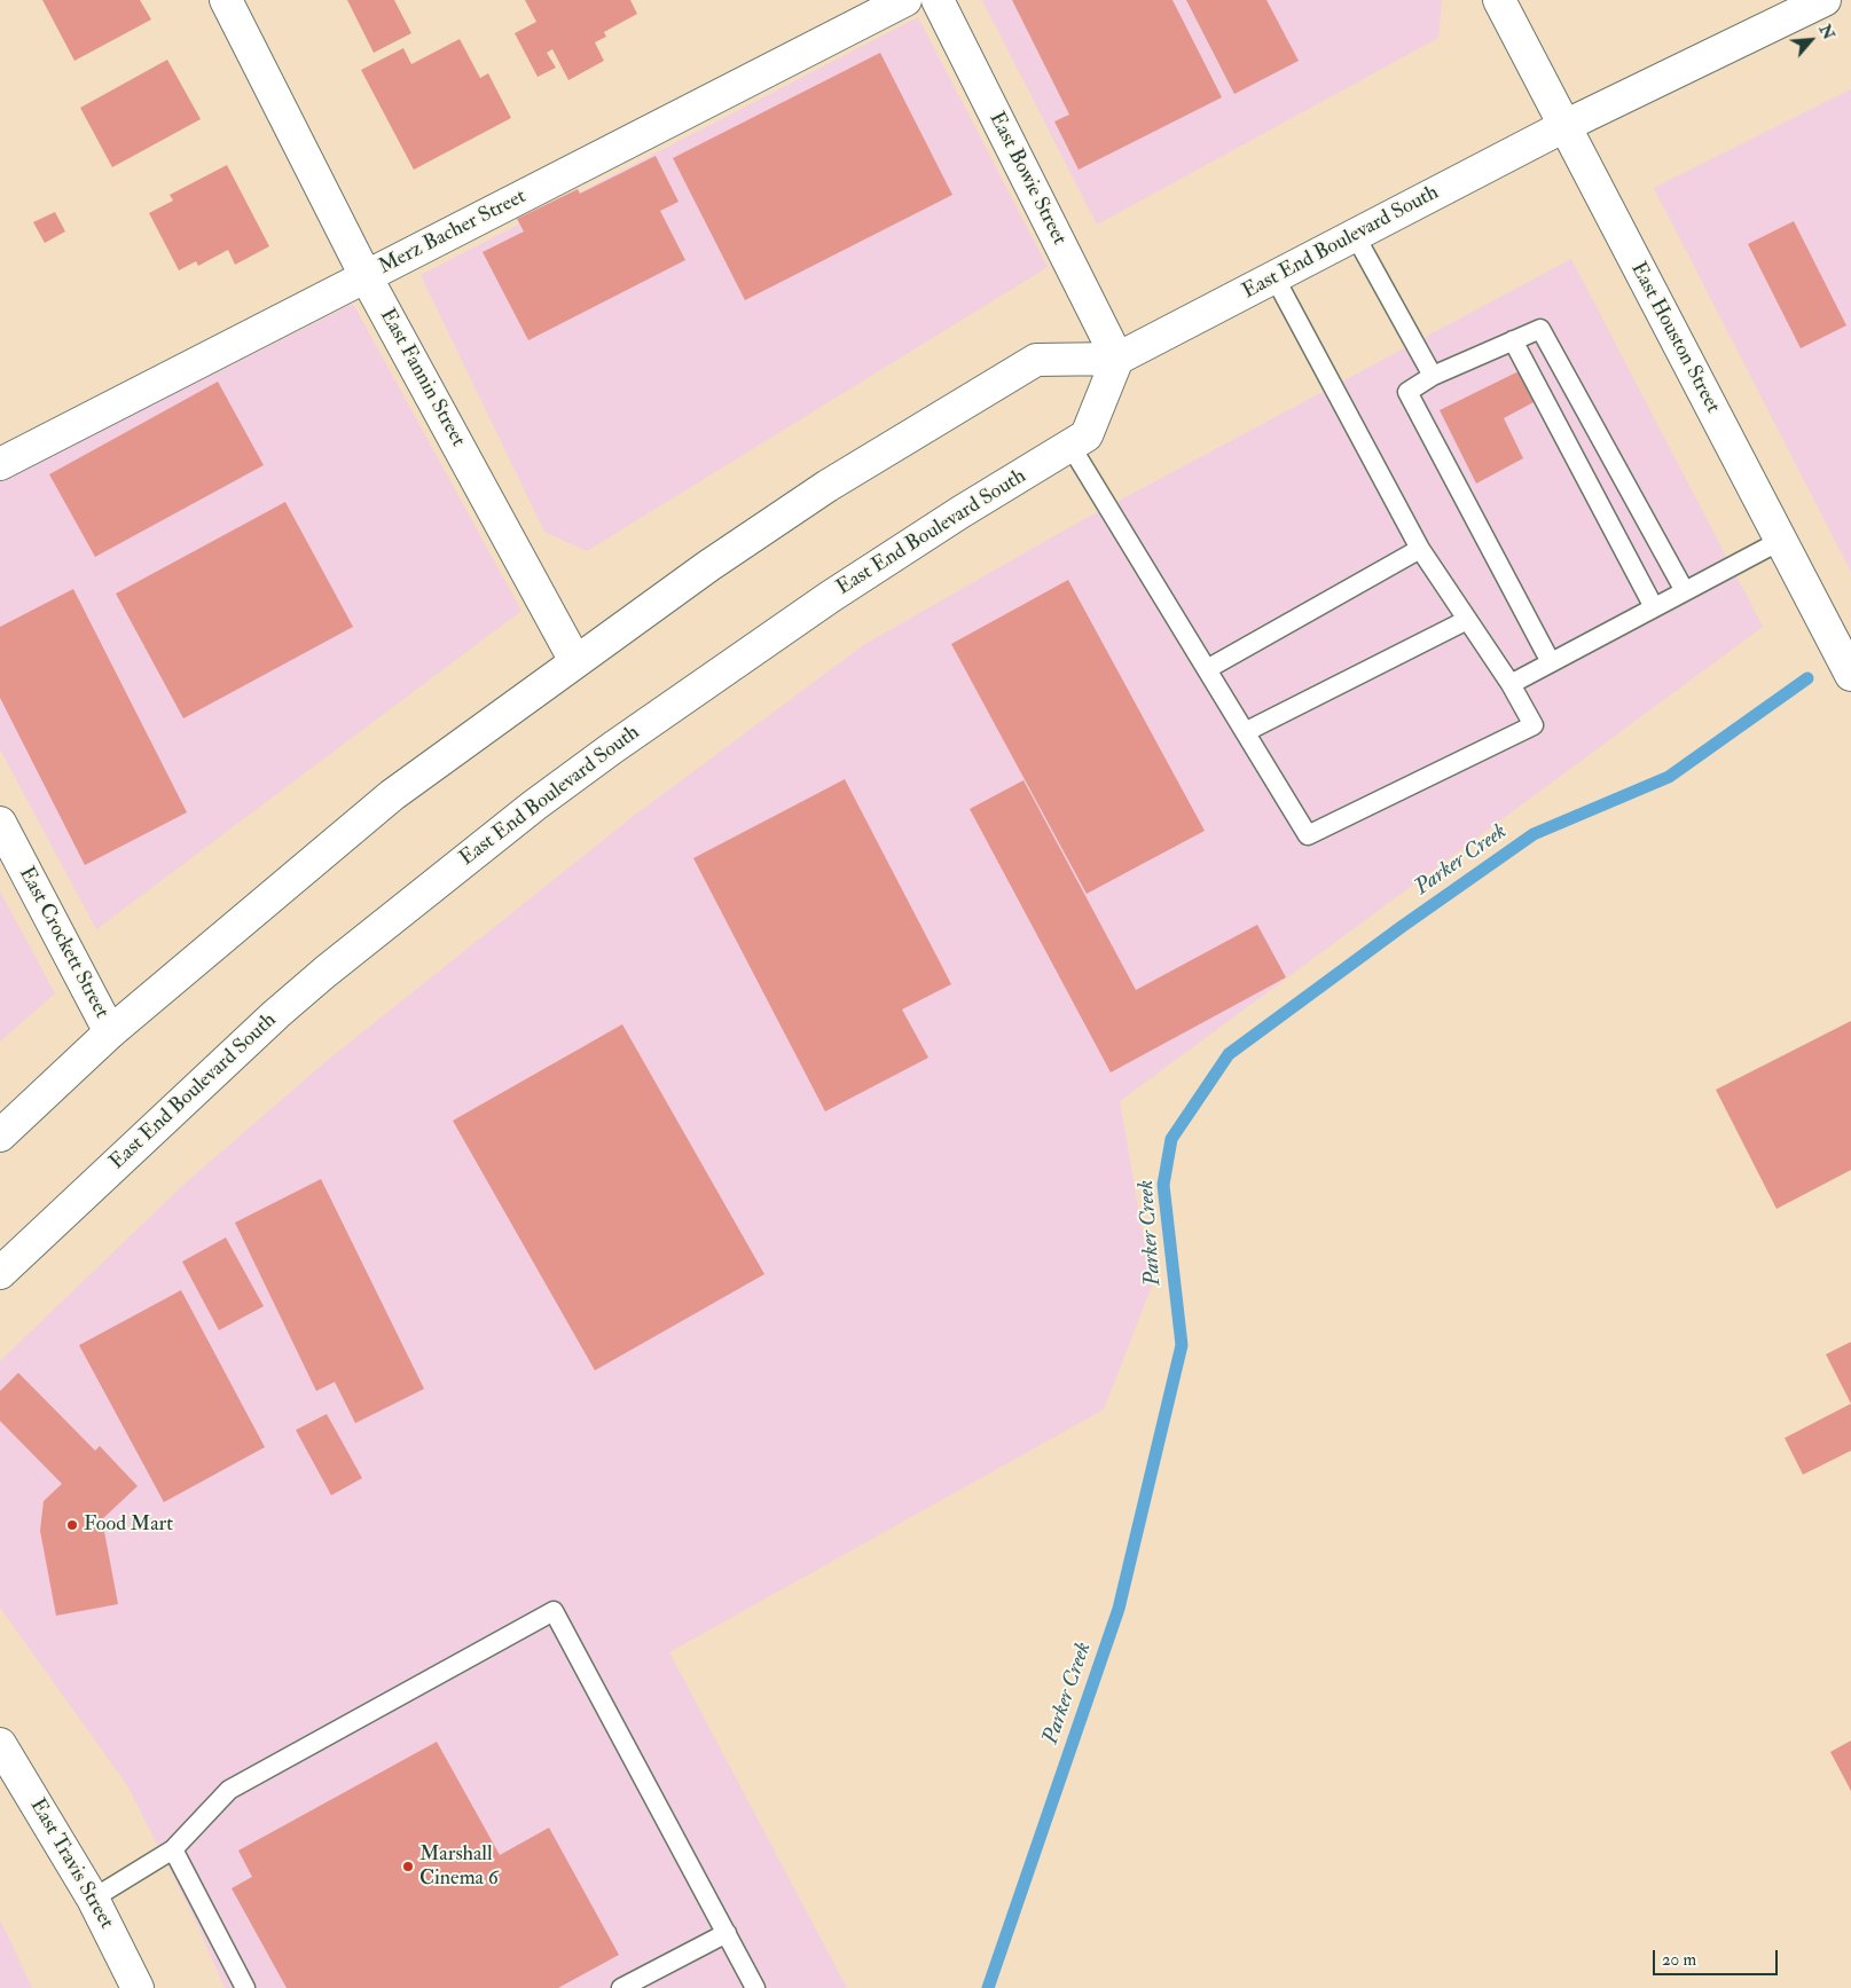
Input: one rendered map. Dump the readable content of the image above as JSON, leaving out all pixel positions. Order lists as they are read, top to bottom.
{
  "streets": {
    "main road": [
      "East Bowie Street",
      "Merz Bacher Street",
      "East End Boulevard South",
      "East Houston Street",
      "East Fannin Street",
      "East Crockett Street",
      "East Travis Street"
    ]
  },
  "crossings": [
    ["East Bowie Street", "East End Boulevard South"],
    ["Merz Bacher Street", "East Fannin Street"],
    ["East End Boulevard South", "East Houston Street"],
    ["East End Boulevard South", "East Fannin Street"],
    ["East End Boulevard South", "East Crockett Street"]
  ],
  "water": ["Parker Creek"],
  "places": ["Food Mart", "Marshall Cinema 6"],
  "scale_bar": "20 m",
  "north": "top right"
}
